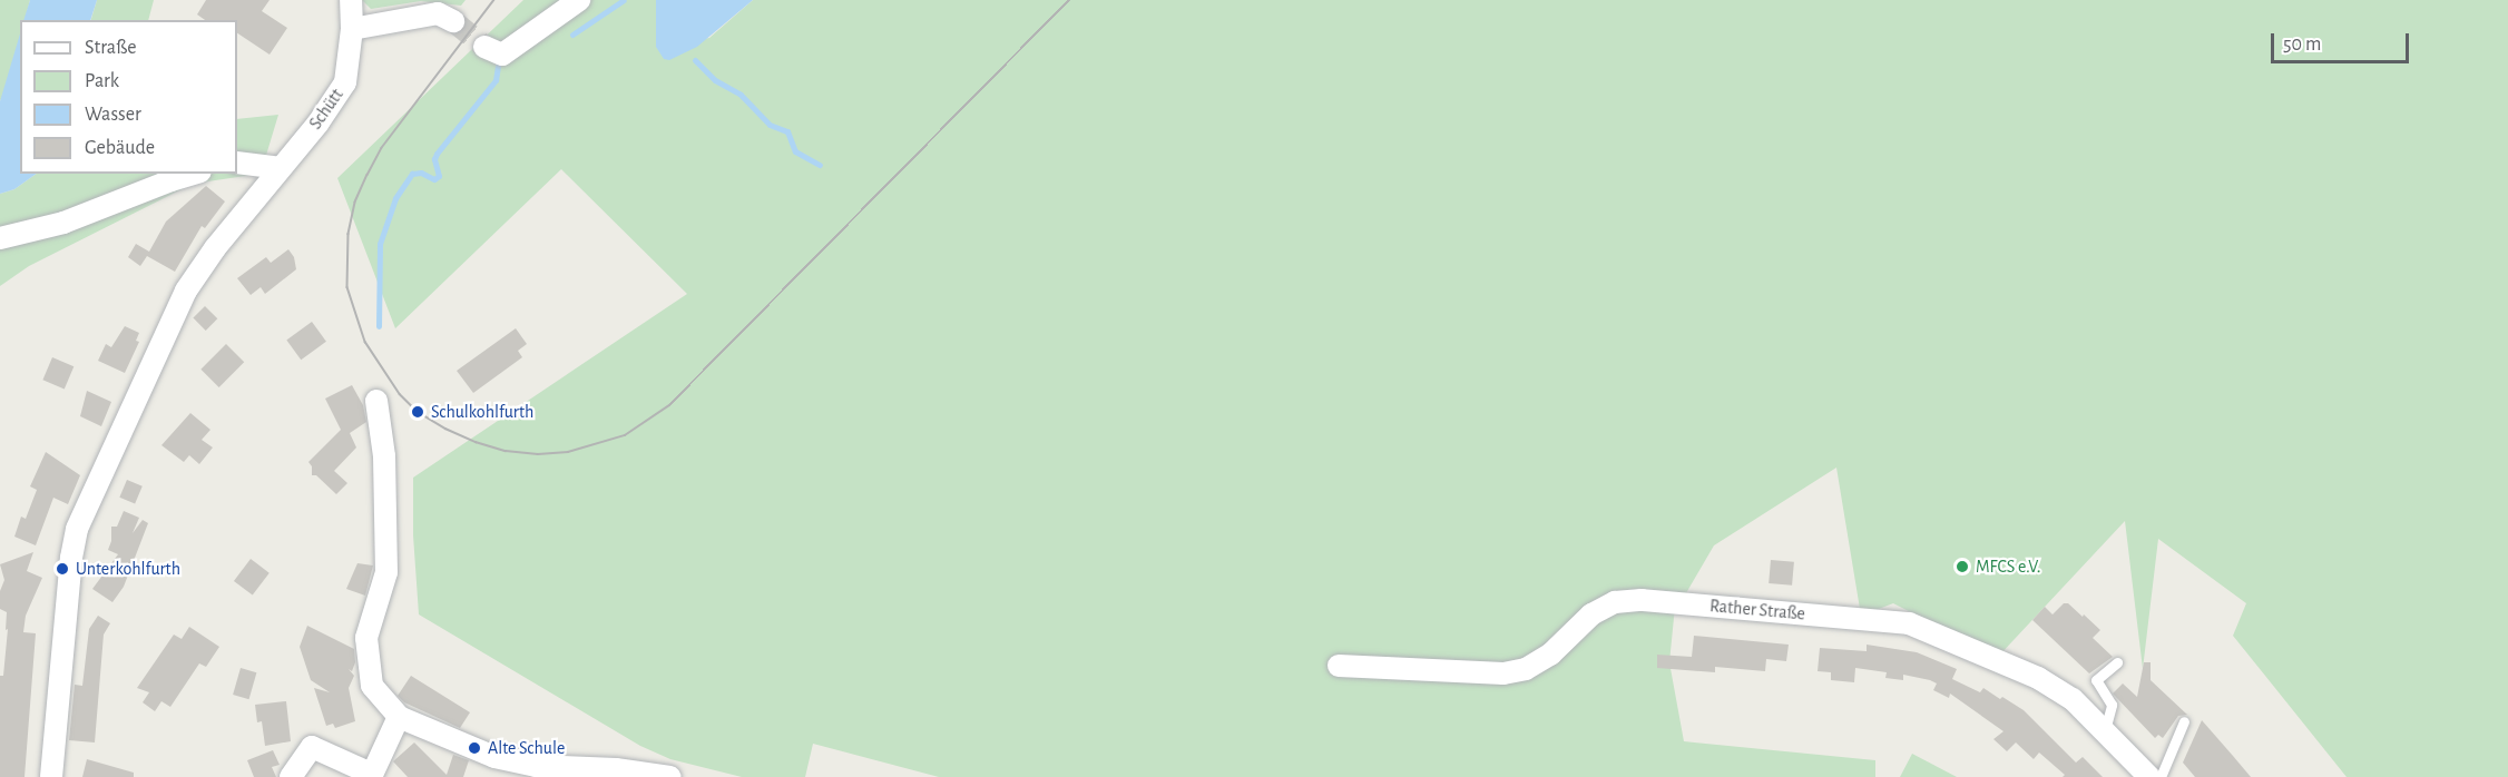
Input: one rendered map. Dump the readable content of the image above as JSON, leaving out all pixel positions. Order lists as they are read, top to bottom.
{
  "streets": {
    "street": ["Schütt", "Rather Straße"]
  },
  "places": [
    "Schulkohlfurth",
    "MFCS e.V.",
    "Unterkohlfurth",
    "Alte Schule"
  ],
  "legend": [
    "Straße",
    "Park",
    "Wasser",
    "Gebäude"
  ],
  "scale_bar": "50 m"
}
